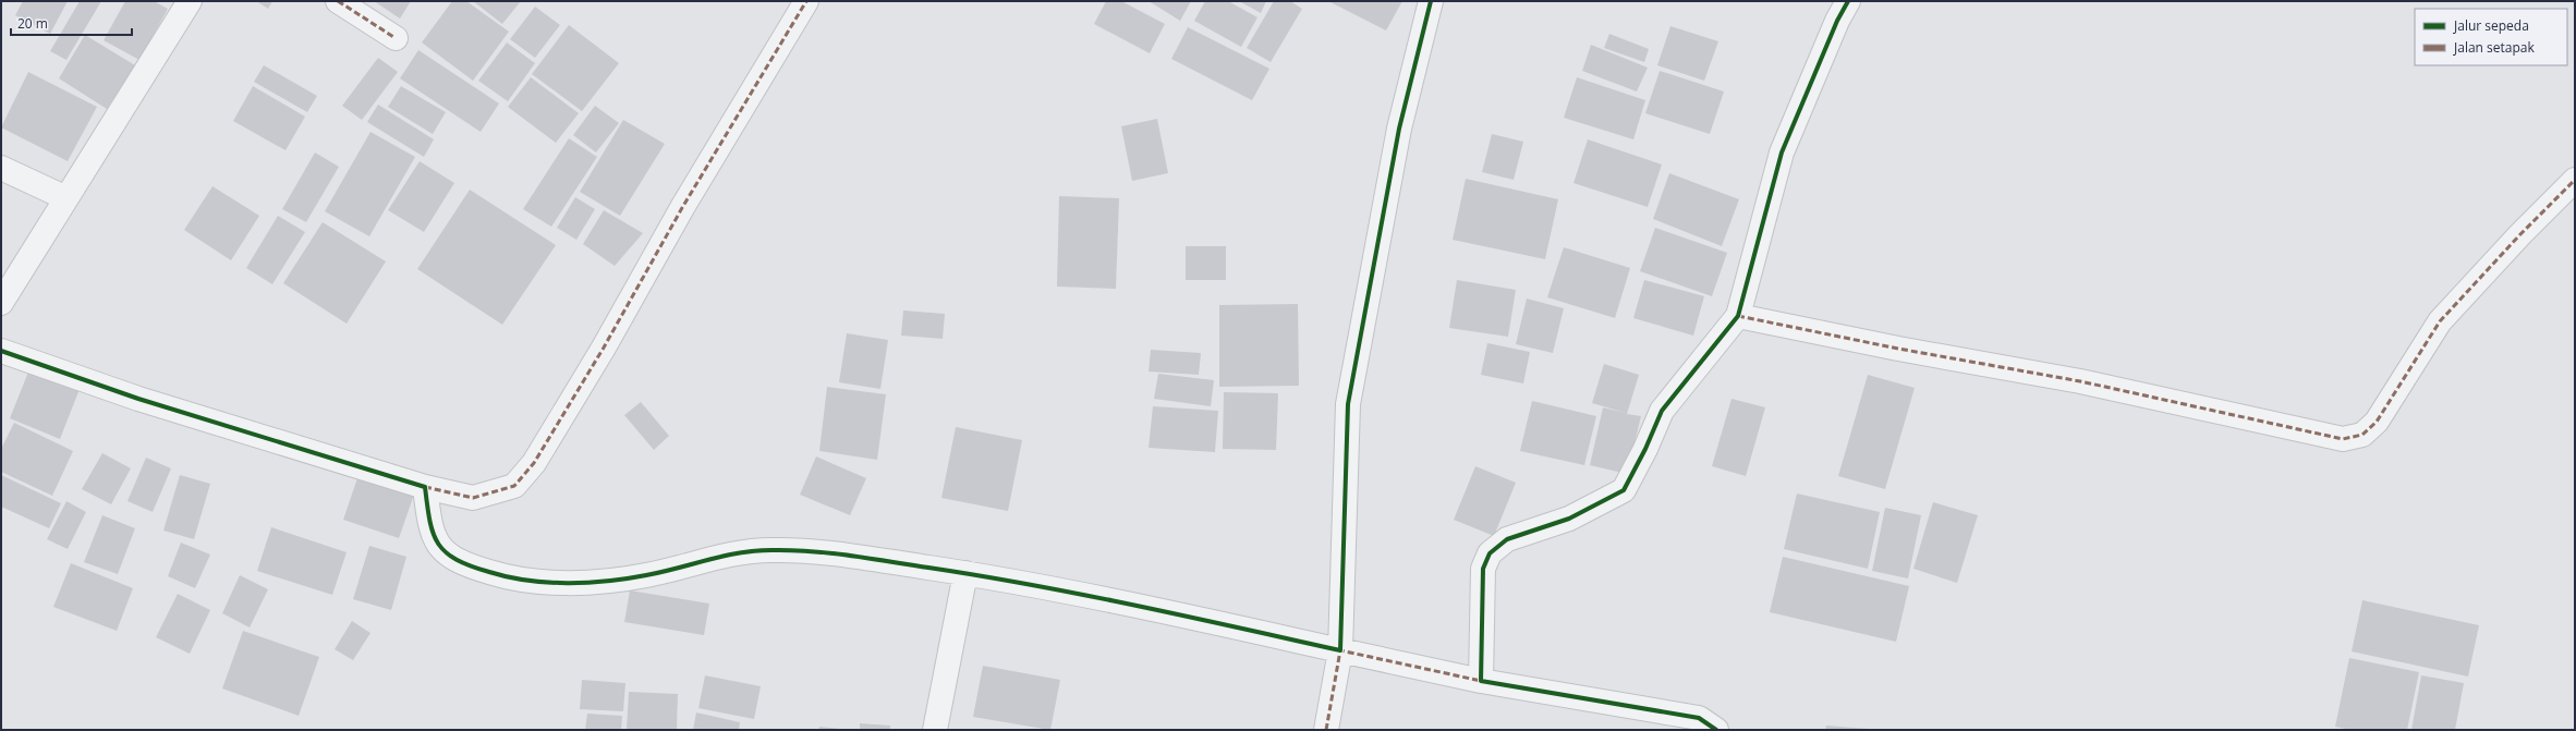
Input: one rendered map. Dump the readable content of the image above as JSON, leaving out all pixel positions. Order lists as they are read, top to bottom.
{
  "legend": ["Jalur sepeda", "Jalan setapak"],
  "scale_bar": "20 m"
}
